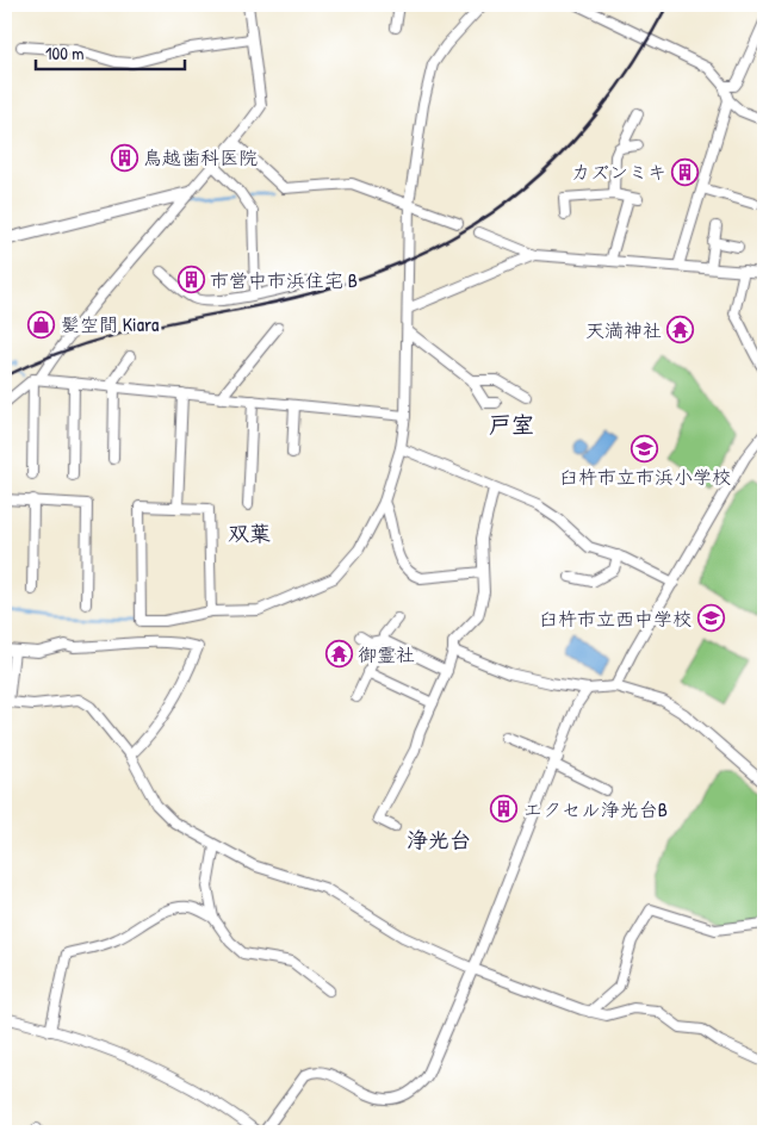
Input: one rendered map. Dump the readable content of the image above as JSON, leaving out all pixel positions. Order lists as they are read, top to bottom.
{
  "districts": ["戸室", "双葉", "浄光台"],
  "places": {
    "building": [
      "鳥越歯科医院",
      "カズンミキ",
      "市営中市浜住宅 B",
      "エクセル浄光台B"
    ],
    "shop": ["髪空間 Kiara"],
    "temple": ["天満神社", "御霊社"],
    "school or university": ["臼杵市立市浜小学校", "臼杵市立西中学校"]
  },
  "scale_bar": "100 m"
}
